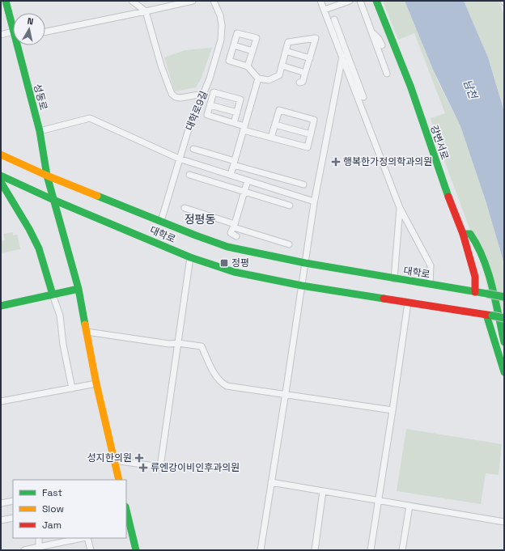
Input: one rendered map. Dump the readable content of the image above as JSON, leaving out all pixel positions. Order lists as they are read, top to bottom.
{
  "streets": {
    "street": [
      "성동로",
      "대학로9길",
      "강변서로",
      "대학로"
    ]
  },
  "crossings": [
    ["성동로", "대학로"],
    ["대학로9길", "대학로"],
    ["강변서로", "대학로"]
  ],
  "districts": ["정평동"],
  "water": ["남천"],
  "places": {
    "health": ["행복한가정의학과의원", "성지한의원", "류엔강이비인후과의원"],
    "transit": ["정평"]
  },
  "legend": ["Fast", "Slow", "Jam"],
  "north": "top"
}
